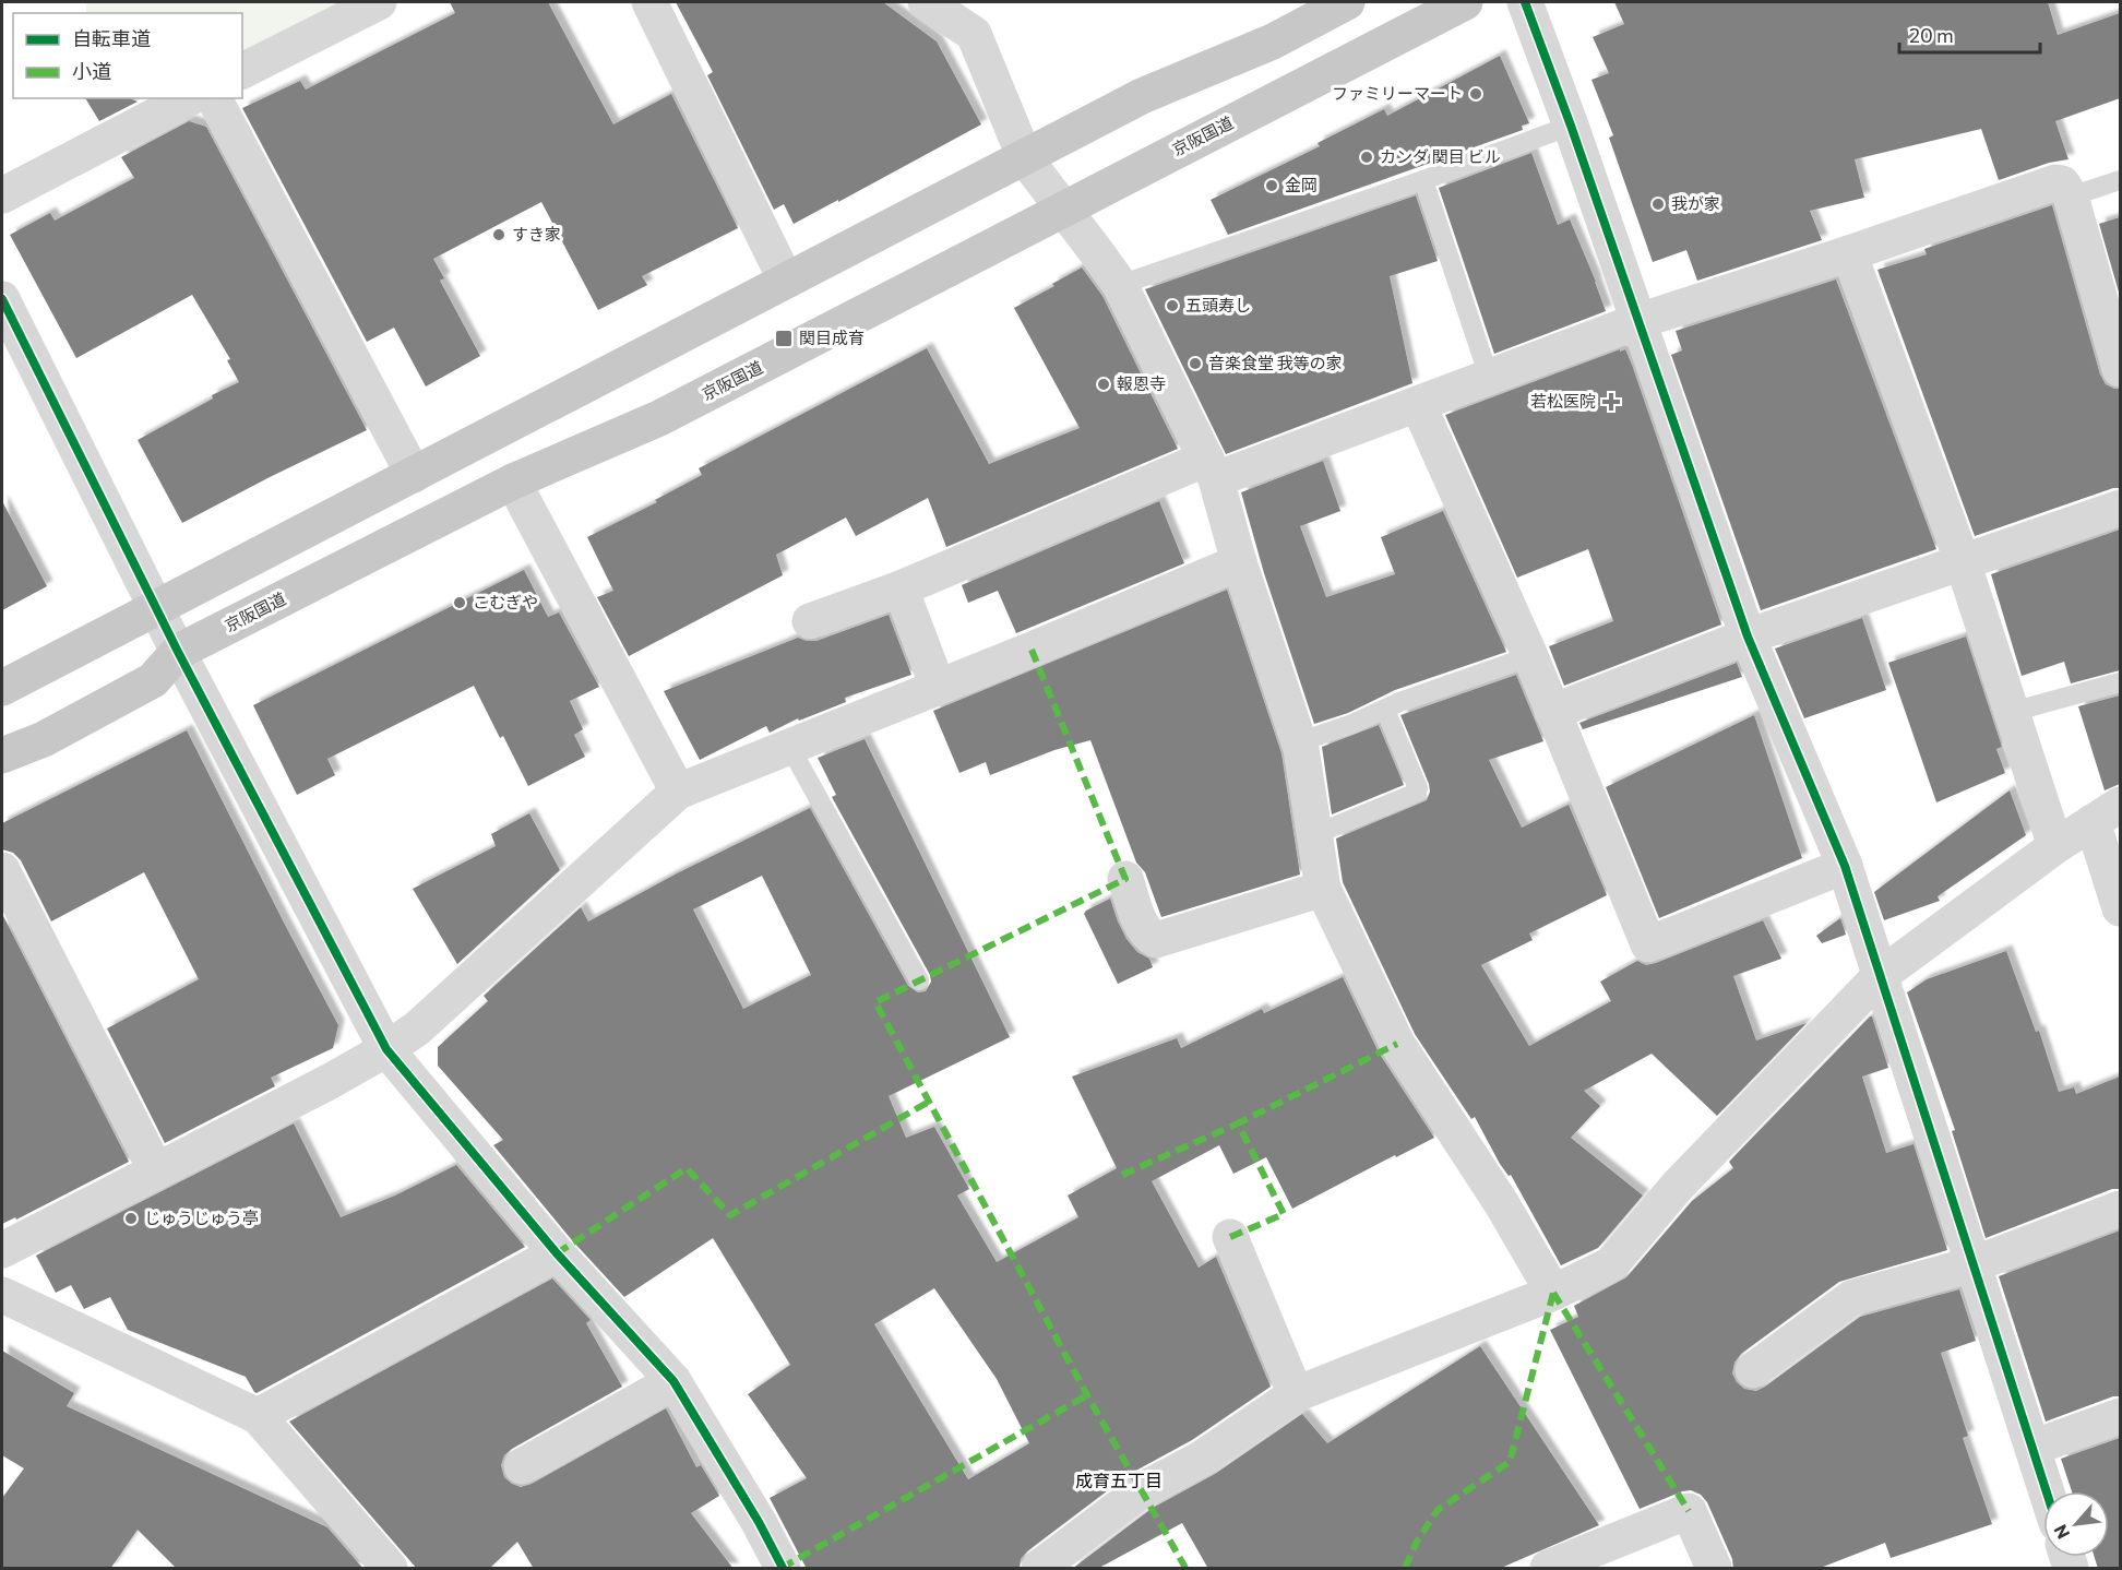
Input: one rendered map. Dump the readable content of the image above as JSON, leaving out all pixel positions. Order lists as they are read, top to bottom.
{
  "streets": {
    "highway": ["京阪国道"]
  },
  "districts": ["成育五丁目"],
  "places": {
    "other": [
      "ファミリーマート",
      "カンダ 関目 ビル",
      "金岡",
      "我が家",
      "すき家",
      "五頭寿し",
      "音楽食堂 我等の家",
      "報恩寺",
      "こむぎや",
      "じゅうじゅう亭"
    ],
    "transit": ["関目成育"],
    "health": ["若松医院"]
  },
  "legend": ["自転車道", "小道"],
  "scale_bar": "20 m",
  "north": "bottom left"
}
